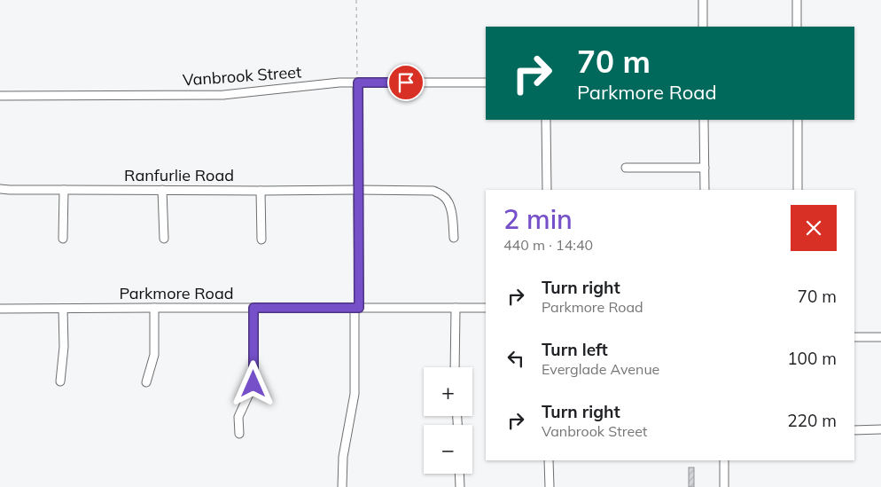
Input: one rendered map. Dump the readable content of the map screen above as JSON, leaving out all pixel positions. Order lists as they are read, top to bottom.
{
  "streets": {
    "street": ["Vanbrook Street", "Ranfurlie Road", "Parkmore Road"]
  },
  "page": {
    "turn": ["70 m", "Parkmore Road"],
    "heading": ["2 min", "440 m · 14:40"],
    "list": [
      {
        "name": "Turn right",
        "note": "Parkmore Road",
        "value": "70 m"
      },
      {
        "name": "Turn left",
        "note": "Everglade Avenue",
        "value": "100 m"
      },
      {
        "name": "Turn right",
        "note": "Vanbrook Street",
        "value": "220 m"
      }
    ],
    "map_buttons": ["+", "−"]
  }
}
